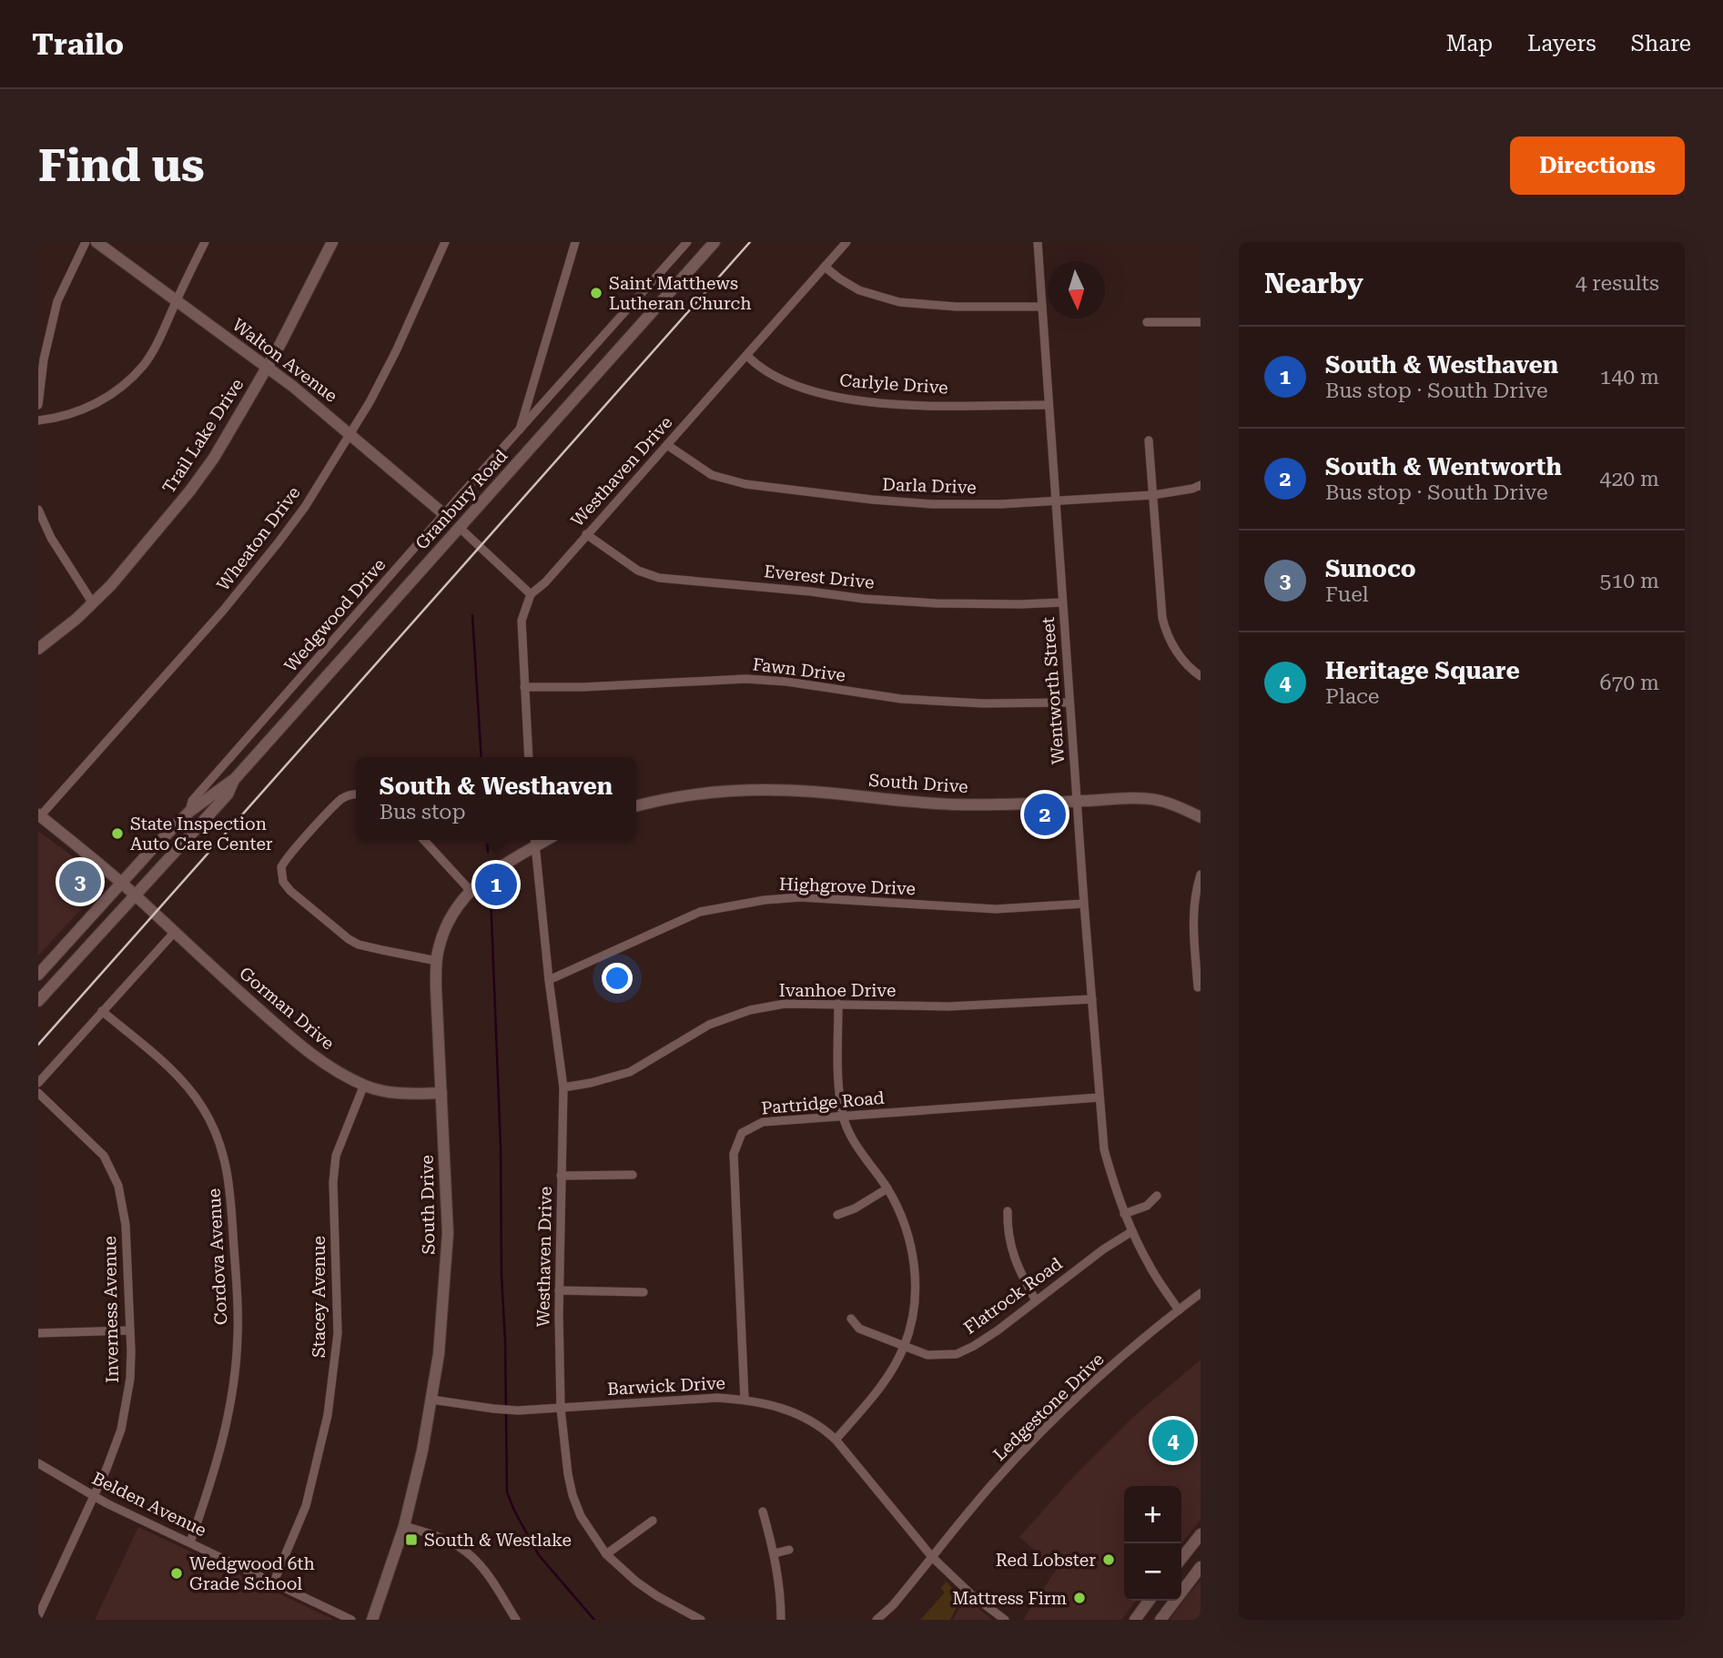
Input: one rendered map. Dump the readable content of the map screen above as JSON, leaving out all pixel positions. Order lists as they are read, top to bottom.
{
  "streets": {
    "street": [
      "Walton Avenue",
      "Carlyle Drive",
      "Trail Lake Drive",
      "Westhaven Drive",
      "Darla Drive",
      "Granbury Road",
      "Wheaton Drive",
      "Everest Drive",
      "Wedgwood Drive",
      "Fawn Drive",
      "Wentworth Street",
      "South Drive",
      "Highgrove Drive",
      "Ivanhoe Drive",
      "Gorman Drive",
      "Partridge Road",
      "Cordova Avenue",
      "Flatrock Road",
      "Stacey Avenue",
      "Inverness Avenue",
      "Barwick Drive",
      "Ledgestone Drive",
      "Belden Avenue"
    ]
  },
  "crossings": [
    ["Walton Avenue", "Trail Lake Drive"],
    ["Walton Avenue", "Wheaton Drive"],
    ["Walton Avenue", "Wedgwood Drive"],
    ["Carlyle Drive", "Westhaven Drive"],
    ["Carlyle Drive", "Wentworth Street"],
    ["Westhaven Drive", "Darla Drive"],
    ["Westhaven Drive", "Everest Drive"],
    ["Westhaven Drive", "Fawn Drive"],
    ["Westhaven Drive", "South Drive"],
    ["Westhaven Drive", "Highgrove Drive"],
    ["Westhaven Drive", "Ivanhoe Drive"],
    ["Westhaven Drive", "Barwick Drive"],
    ["Darla Drive", "Wentworth Street"],
    ["Granbury Road", "Wedgwood Drive"],
    ["Granbury Road", "Gorman Drive"],
    ["Wheaton Drive", "Gorman Drive"],
    ["Everest Drive", "Wentworth Street"],
    ["Fawn Drive", "Wentworth Street"],
    ["Wentworth Street", "South Drive"],
    ["Wentworth Street", "Highgrove Drive"],
    ["Wentworth Street", "Ivanhoe Drive"],
    ["Wentworth Street", "Partridge Road"],
    ["Wentworth Street", "Flatrock Road"],
    ["Wentworth Street", "Ledgestone Drive"],
    ["South Drive", "Gorman Drive"],
    ["South Drive", "Barwick Drive"],
    ["Gorman Drive", "Stacey Avenue"],
    ["Partridge Road", "Barwick Drive"],
    ["Cordova Avenue", "Belden Avenue"],
    ["Stacey Avenue", "Belden Avenue"],
    ["Inverness Avenue", "Belden Avenue"],
    ["Barwick Drive", "Ledgestone Drive"]
  ],
  "places": {
    "other": [
      "Saint Matthews Lutheran Church",
      "State Inspection Auto Care Center",
      "Red Lobster",
      "Wedgwood 6th Grade School",
      "Mattress Firm"
    ],
    "transit": ["South & Westlake"]
  },
  "north": "bottom",
  "page": {
    "header": "Trailo",
    "nav": ["Map", "Layers", "Share"],
    "buttons": "Directions",
    "title": "Find us",
    "heading": ["Nearby", "4 results"],
    "list": [
      {
        "mark": "1",
        "name": "South & Westhaven",
        "note": "Bus stop · South Drive",
        "value": "140 m"
      },
      {
        "mark": "2",
        "name": "South & Wentworth",
        "note": "Bus stop · South Drive",
        "value": "420 m"
      },
      {
        "mark": "3",
        "name": "Sunoco",
        "note": "Fuel",
        "value": "510 m"
      },
      {
        "mark": "4",
        "name": "Heritage Square",
        "note": "Place",
        "value": "670 m"
      }
    ],
    "popup": ["South & Westhaven", "Bus stop"],
    "pins": [
      "2",
      "3",
      "1",
      "4"
    ],
    "map_buttons": ["+", "−"]
  }
}
